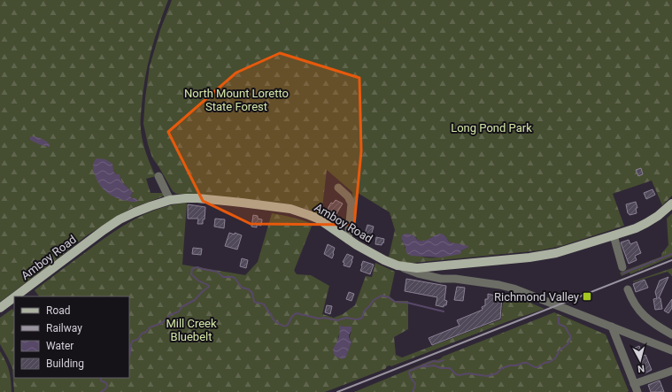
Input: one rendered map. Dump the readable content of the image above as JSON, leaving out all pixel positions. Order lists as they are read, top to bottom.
{
  "streets": {
    "main road": ["Amboy Road"]
  },
  "parks": ["North Mount Loretto State Forest", "Long Pond Park", "Mill Creek Bluebelt"],
  "places": {
    "transit": ["Richmond Valley"]
  },
  "legend": [
    "Road",
    "Railway",
    "Water",
    "Building"
  ],
  "north": "bottom"
}
